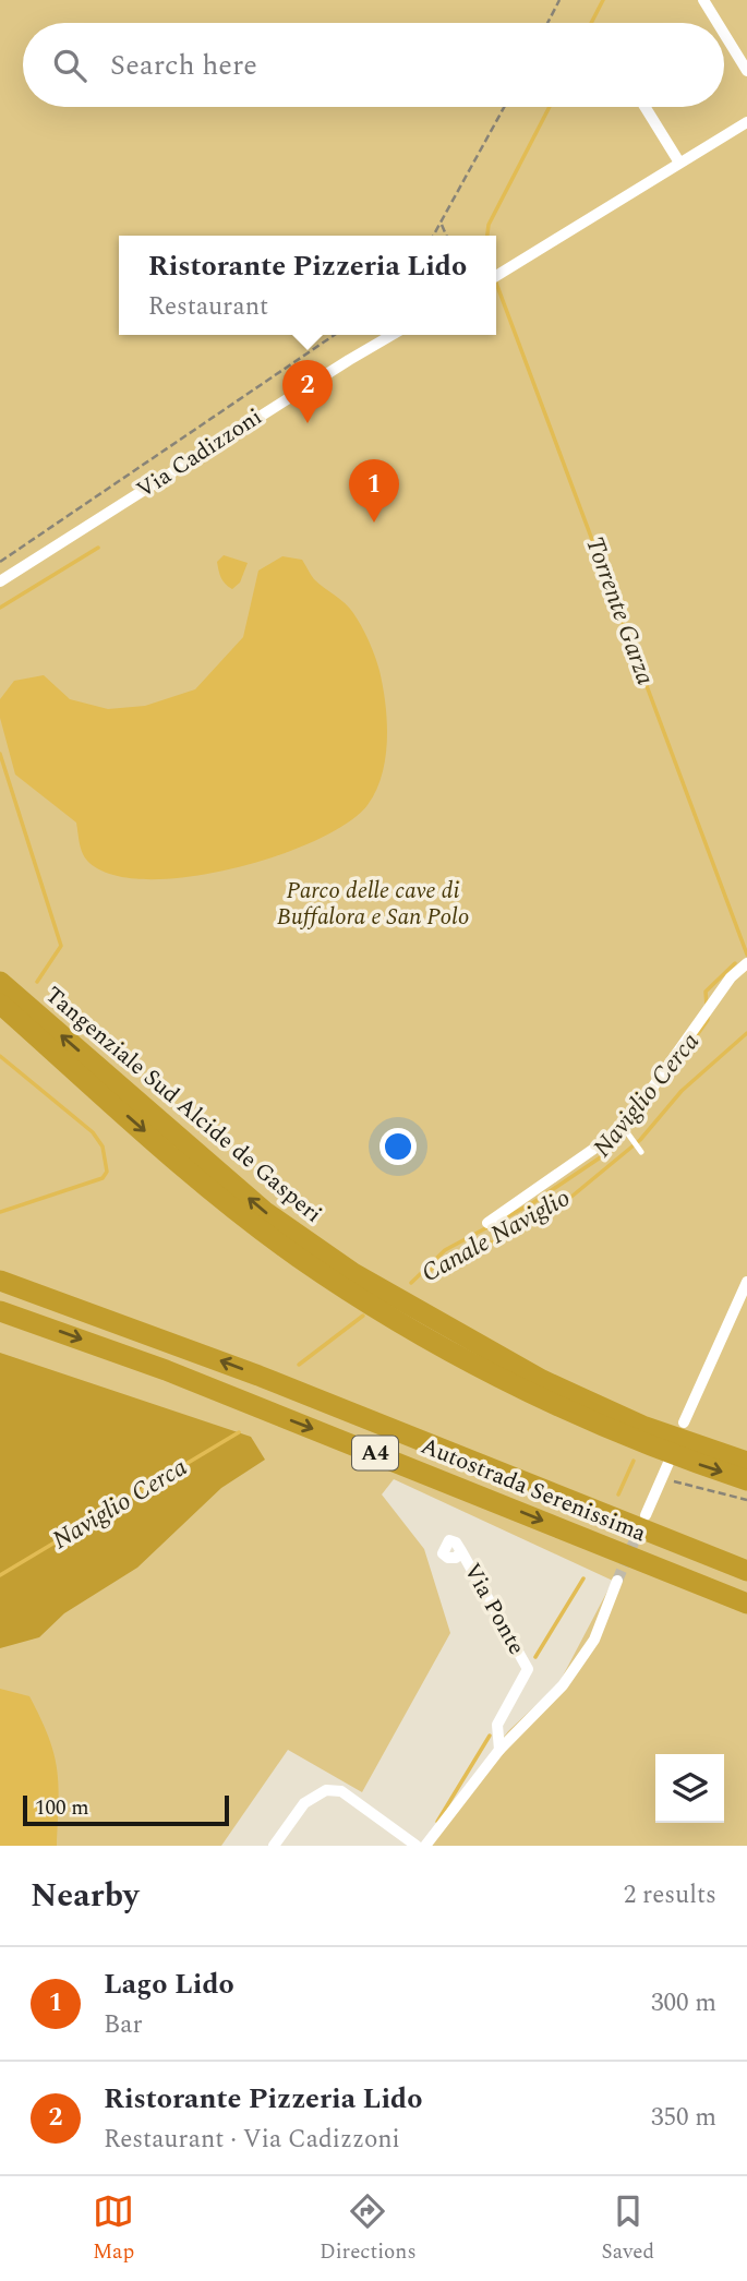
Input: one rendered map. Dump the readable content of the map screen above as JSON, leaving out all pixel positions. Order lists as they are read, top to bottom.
{
  "streets": {
    "highway": ["Tangenziale Sud Alcide de Gasperi", "A4", "Autostrada Serenissima"],
    "street": ["Via Cadizzoni", "Via Ponte"]
  },
  "water": ["Torrente Garza", "Naviglio Cerca", "Canale Naviglio"],
  "parks": ["Parco delle cave di Buffalora e San Polo"],
  "scale_bar": "100 m",
  "page": {
    "search": "Search here",
    "popup": ["Ristorante Pizzeria Lido", "Restaurant"],
    "pins": ["2", "1"],
    "scale": "100 m",
    "heading": ["Nearby", "2 results"],
    "list": [
      {
        "mark": "1",
        "name": "Lago Lido",
        "note": "Bar",
        "value": "300 m"
      },
      {
        "mark": "2",
        "name": "Ristorante Pizzeria Lido",
        "note": "Restaurant · Via Cadizzoni",
        "value": "350 m"
      }
    ],
    "nav": ["Map", "Directions", "Saved"]
  }
}
